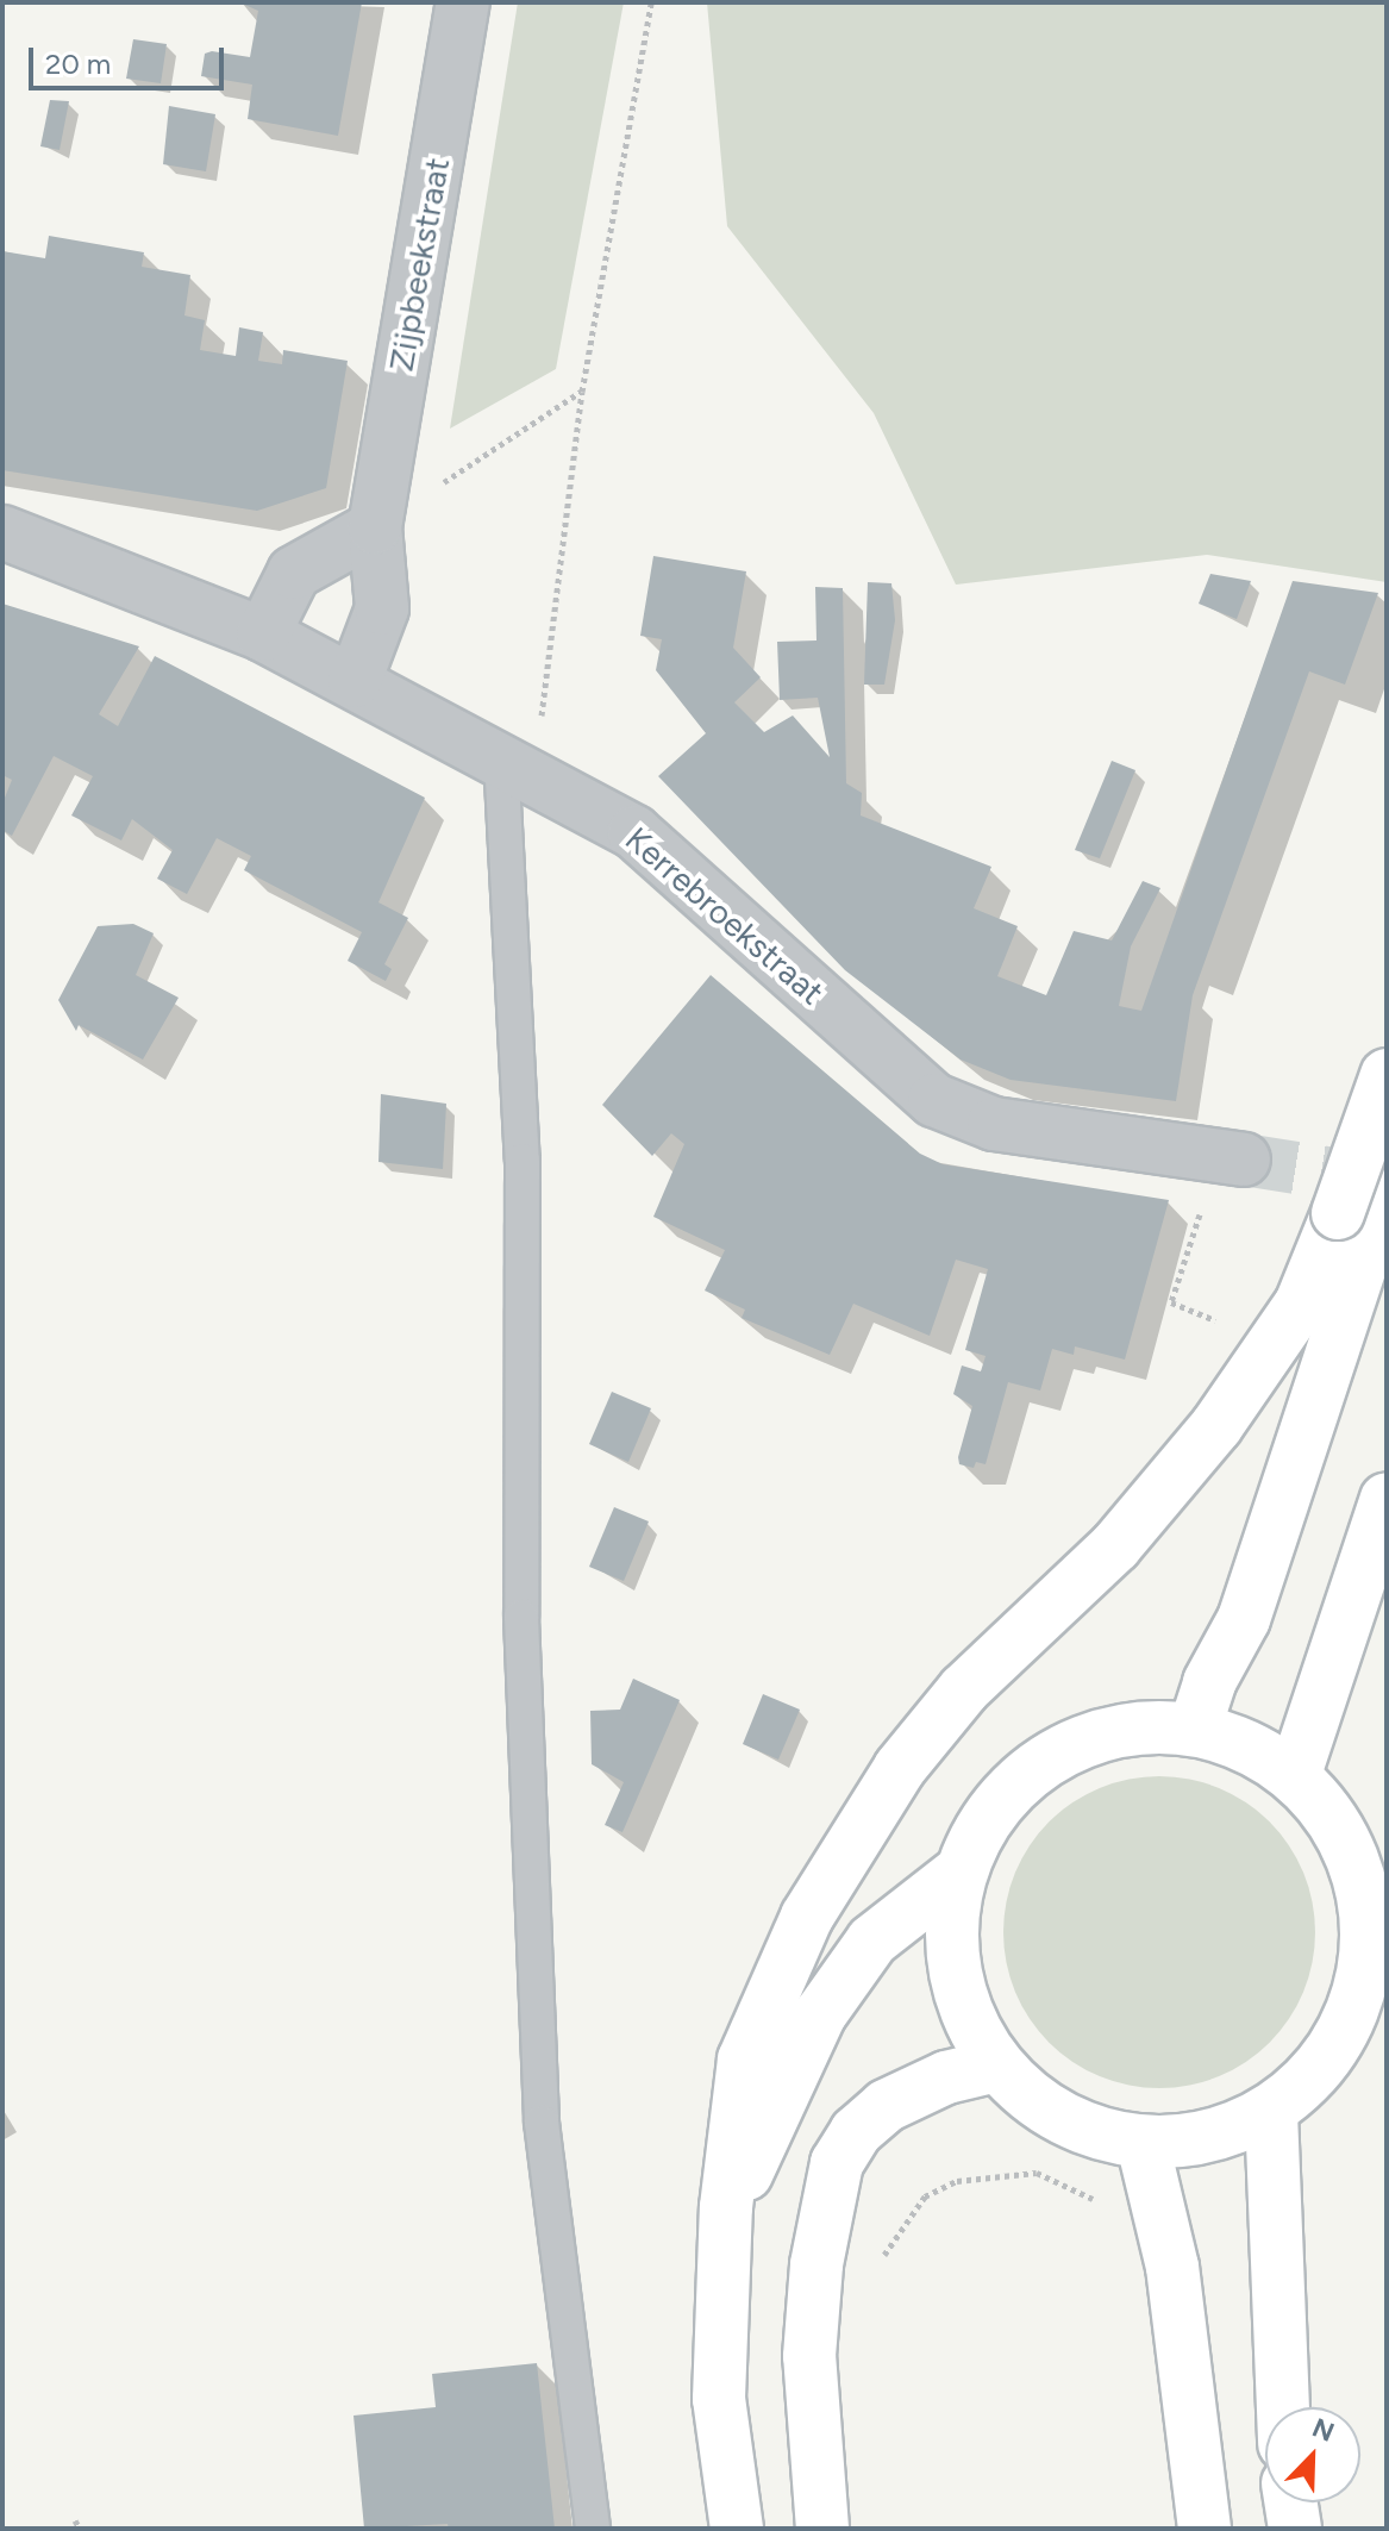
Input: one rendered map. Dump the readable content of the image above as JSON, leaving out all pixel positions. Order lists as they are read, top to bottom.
{
  "streets": {
    "street": ["Zijpbeekstraat", "Kerrebroekstraat"]
  },
  "crossings": [
    ["Zijpbeekstraat", "Kerrebroekstraat"]
  ],
  "scale_bar": "20 m",
  "north": "top right"
}
